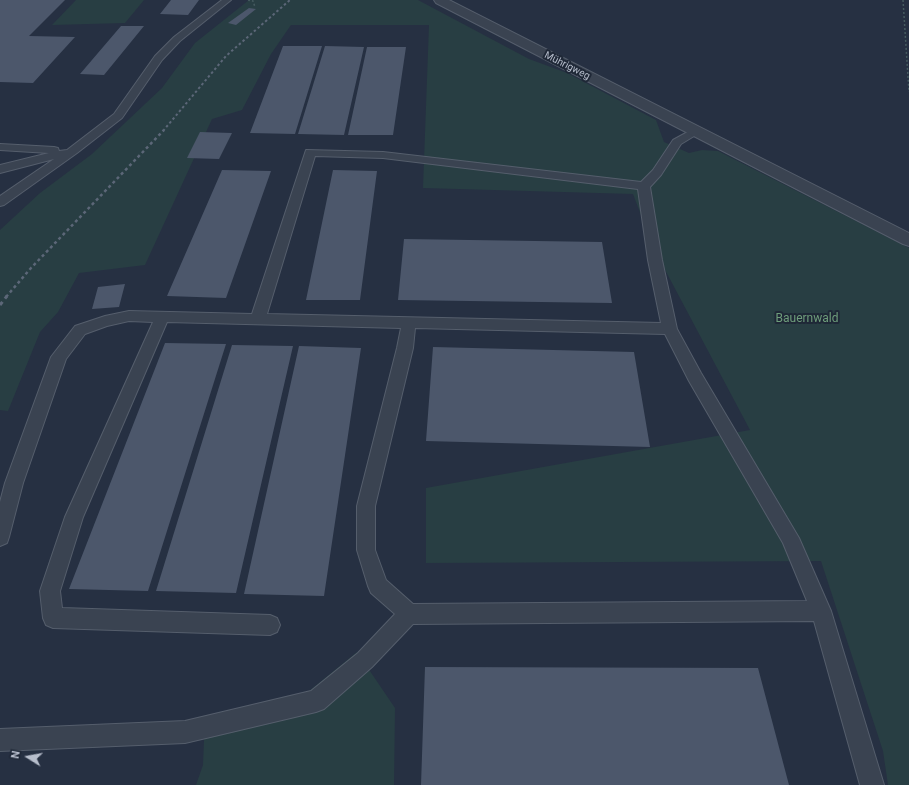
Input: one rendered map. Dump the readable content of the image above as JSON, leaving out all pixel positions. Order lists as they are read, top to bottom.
{
  "streets": {
    "street": ["Mührigweg"]
  },
  "parks": ["Bauernwald"],
  "north": "left"
}
